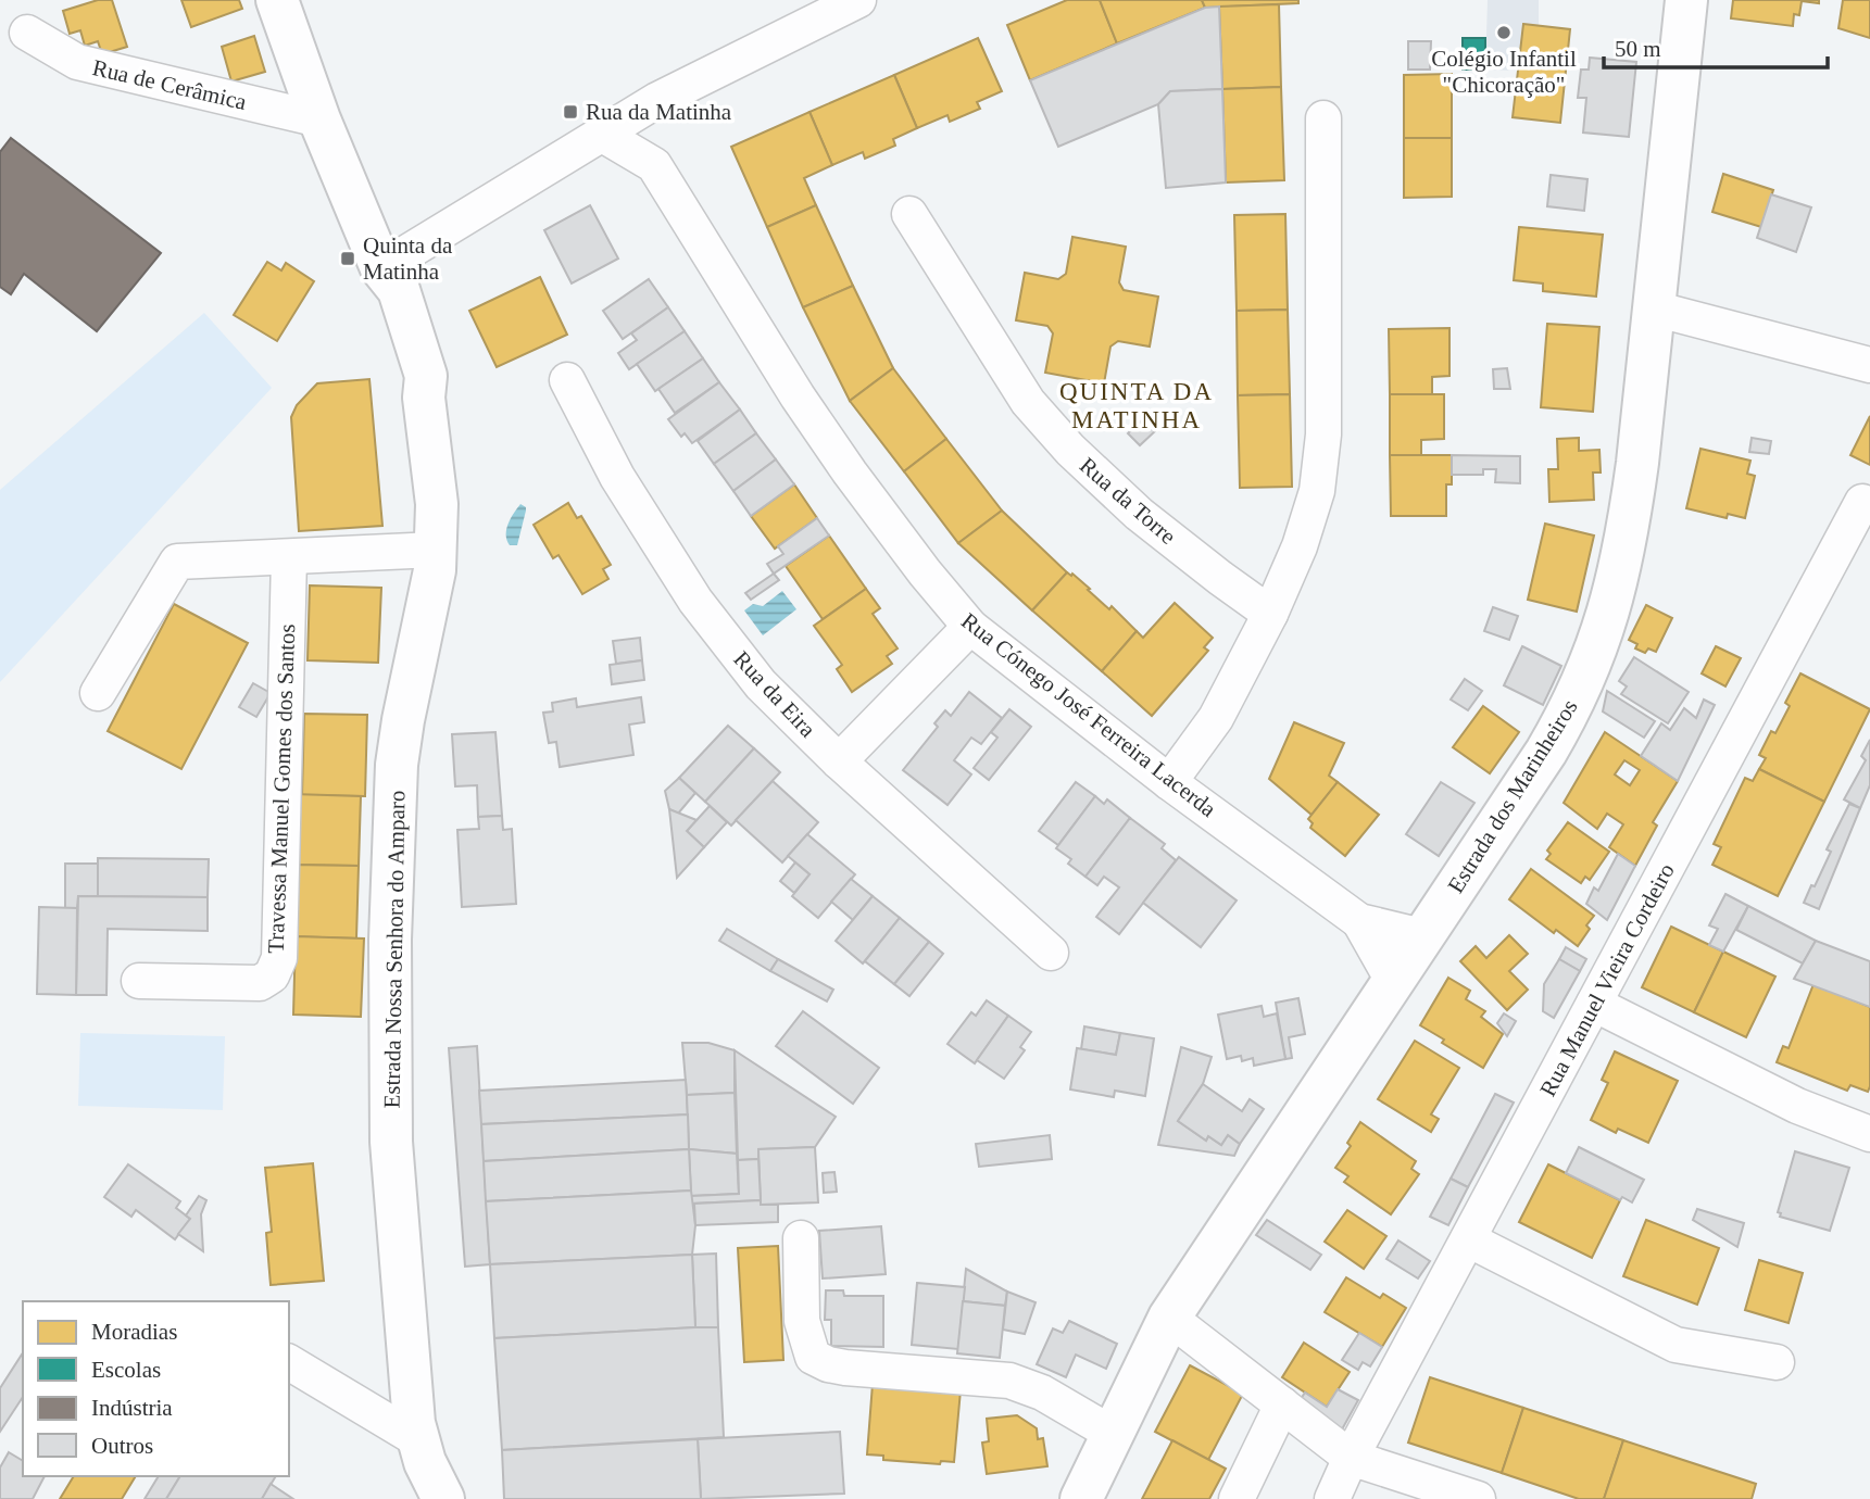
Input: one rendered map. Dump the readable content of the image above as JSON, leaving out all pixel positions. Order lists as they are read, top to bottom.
{
  "streets": {
    "street": [
      "Rua de Cerâmica",
      "Rua da Torre",
      "Rua da Eira",
      "Rua Cónego José Ferreira Lacerda",
      "Travessa Manuel Gomes dos Santos",
      "Estrada dos Marinheiros",
      "Estrada Nossa Senhora do Amparo",
      "Rua Manuel Vieira Cordeiro"
    ]
  },
  "crossings": [
    ["Rua de Cerâmica", "Estrada Nossa Senhora do Amparo"],
    ["Rua Cónego José Ferreira Lacerda", "Estrada dos Marinheiros"]
  ],
  "districts": ["QUINTA DA MATINHA"],
  "places": {
    "other": ["Colégio Infantil \"Chicoração\""],
    "transit": ["Rua da Matinha", "Quinta da Matinha"]
  },
  "legend": [
    "Moradias",
    "Escolas",
    "Indústria",
    "Outros"
  ],
  "scale_bar": "50 m"
}
